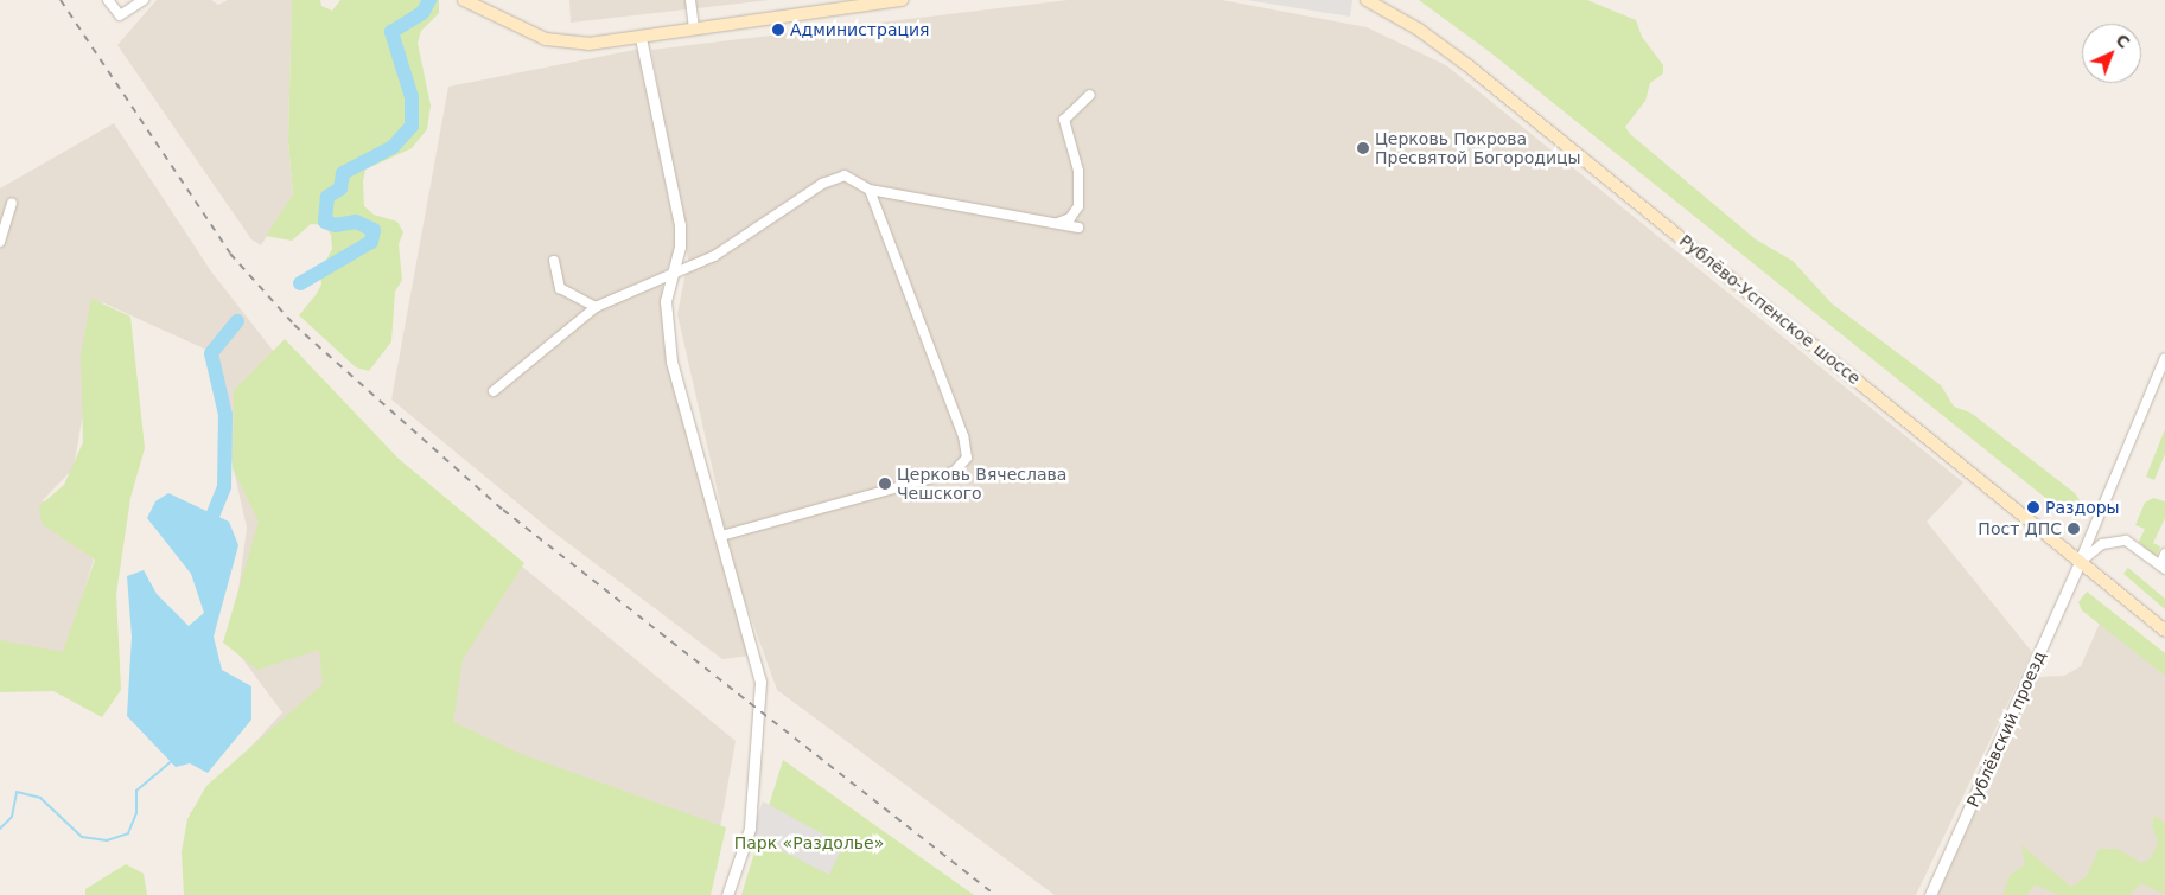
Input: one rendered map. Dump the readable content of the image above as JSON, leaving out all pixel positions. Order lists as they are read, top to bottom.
{
  "streets": {
    "main road": ["Рублёво-Успенское шоссе"],
    "street": ["Рублёвский проезд"]
  },
  "crossings": [
    ["Рублёво-Успенское шоссе", "Рублёвский проезд"]
  ],
  "parks": ["Парк «Раздолье»"],
  "places": [
    "Администрация",
    "Церковь Покрова Пресвятой Богородицы",
    "Церковь Вячеслава Чешского",
    "Раздоры",
    "Пост ДПС"
  ],
  "north": "top right"
}
